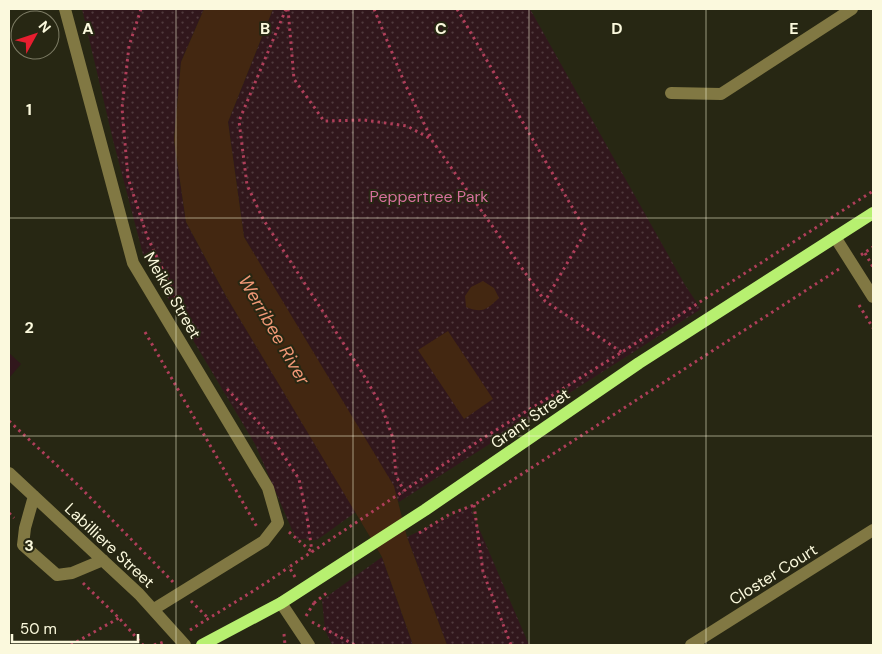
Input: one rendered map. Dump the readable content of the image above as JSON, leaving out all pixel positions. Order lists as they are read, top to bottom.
{
  "streets": {
    "main road": ["Grant Street"],
    "street": ["Meikle Street", "Labilliere Street", "Closter Court"]
  },
  "water": ["Werribee River"],
  "parks": ["Peppertree Park"],
  "scale_bar": "50 m",
  "north": "top right",
  "grid": {
    "columns": [
      "A",
      "B",
      "C",
      "D",
      "E"
    ],
    "rows": ["1", "2", "3"]
  }
}
